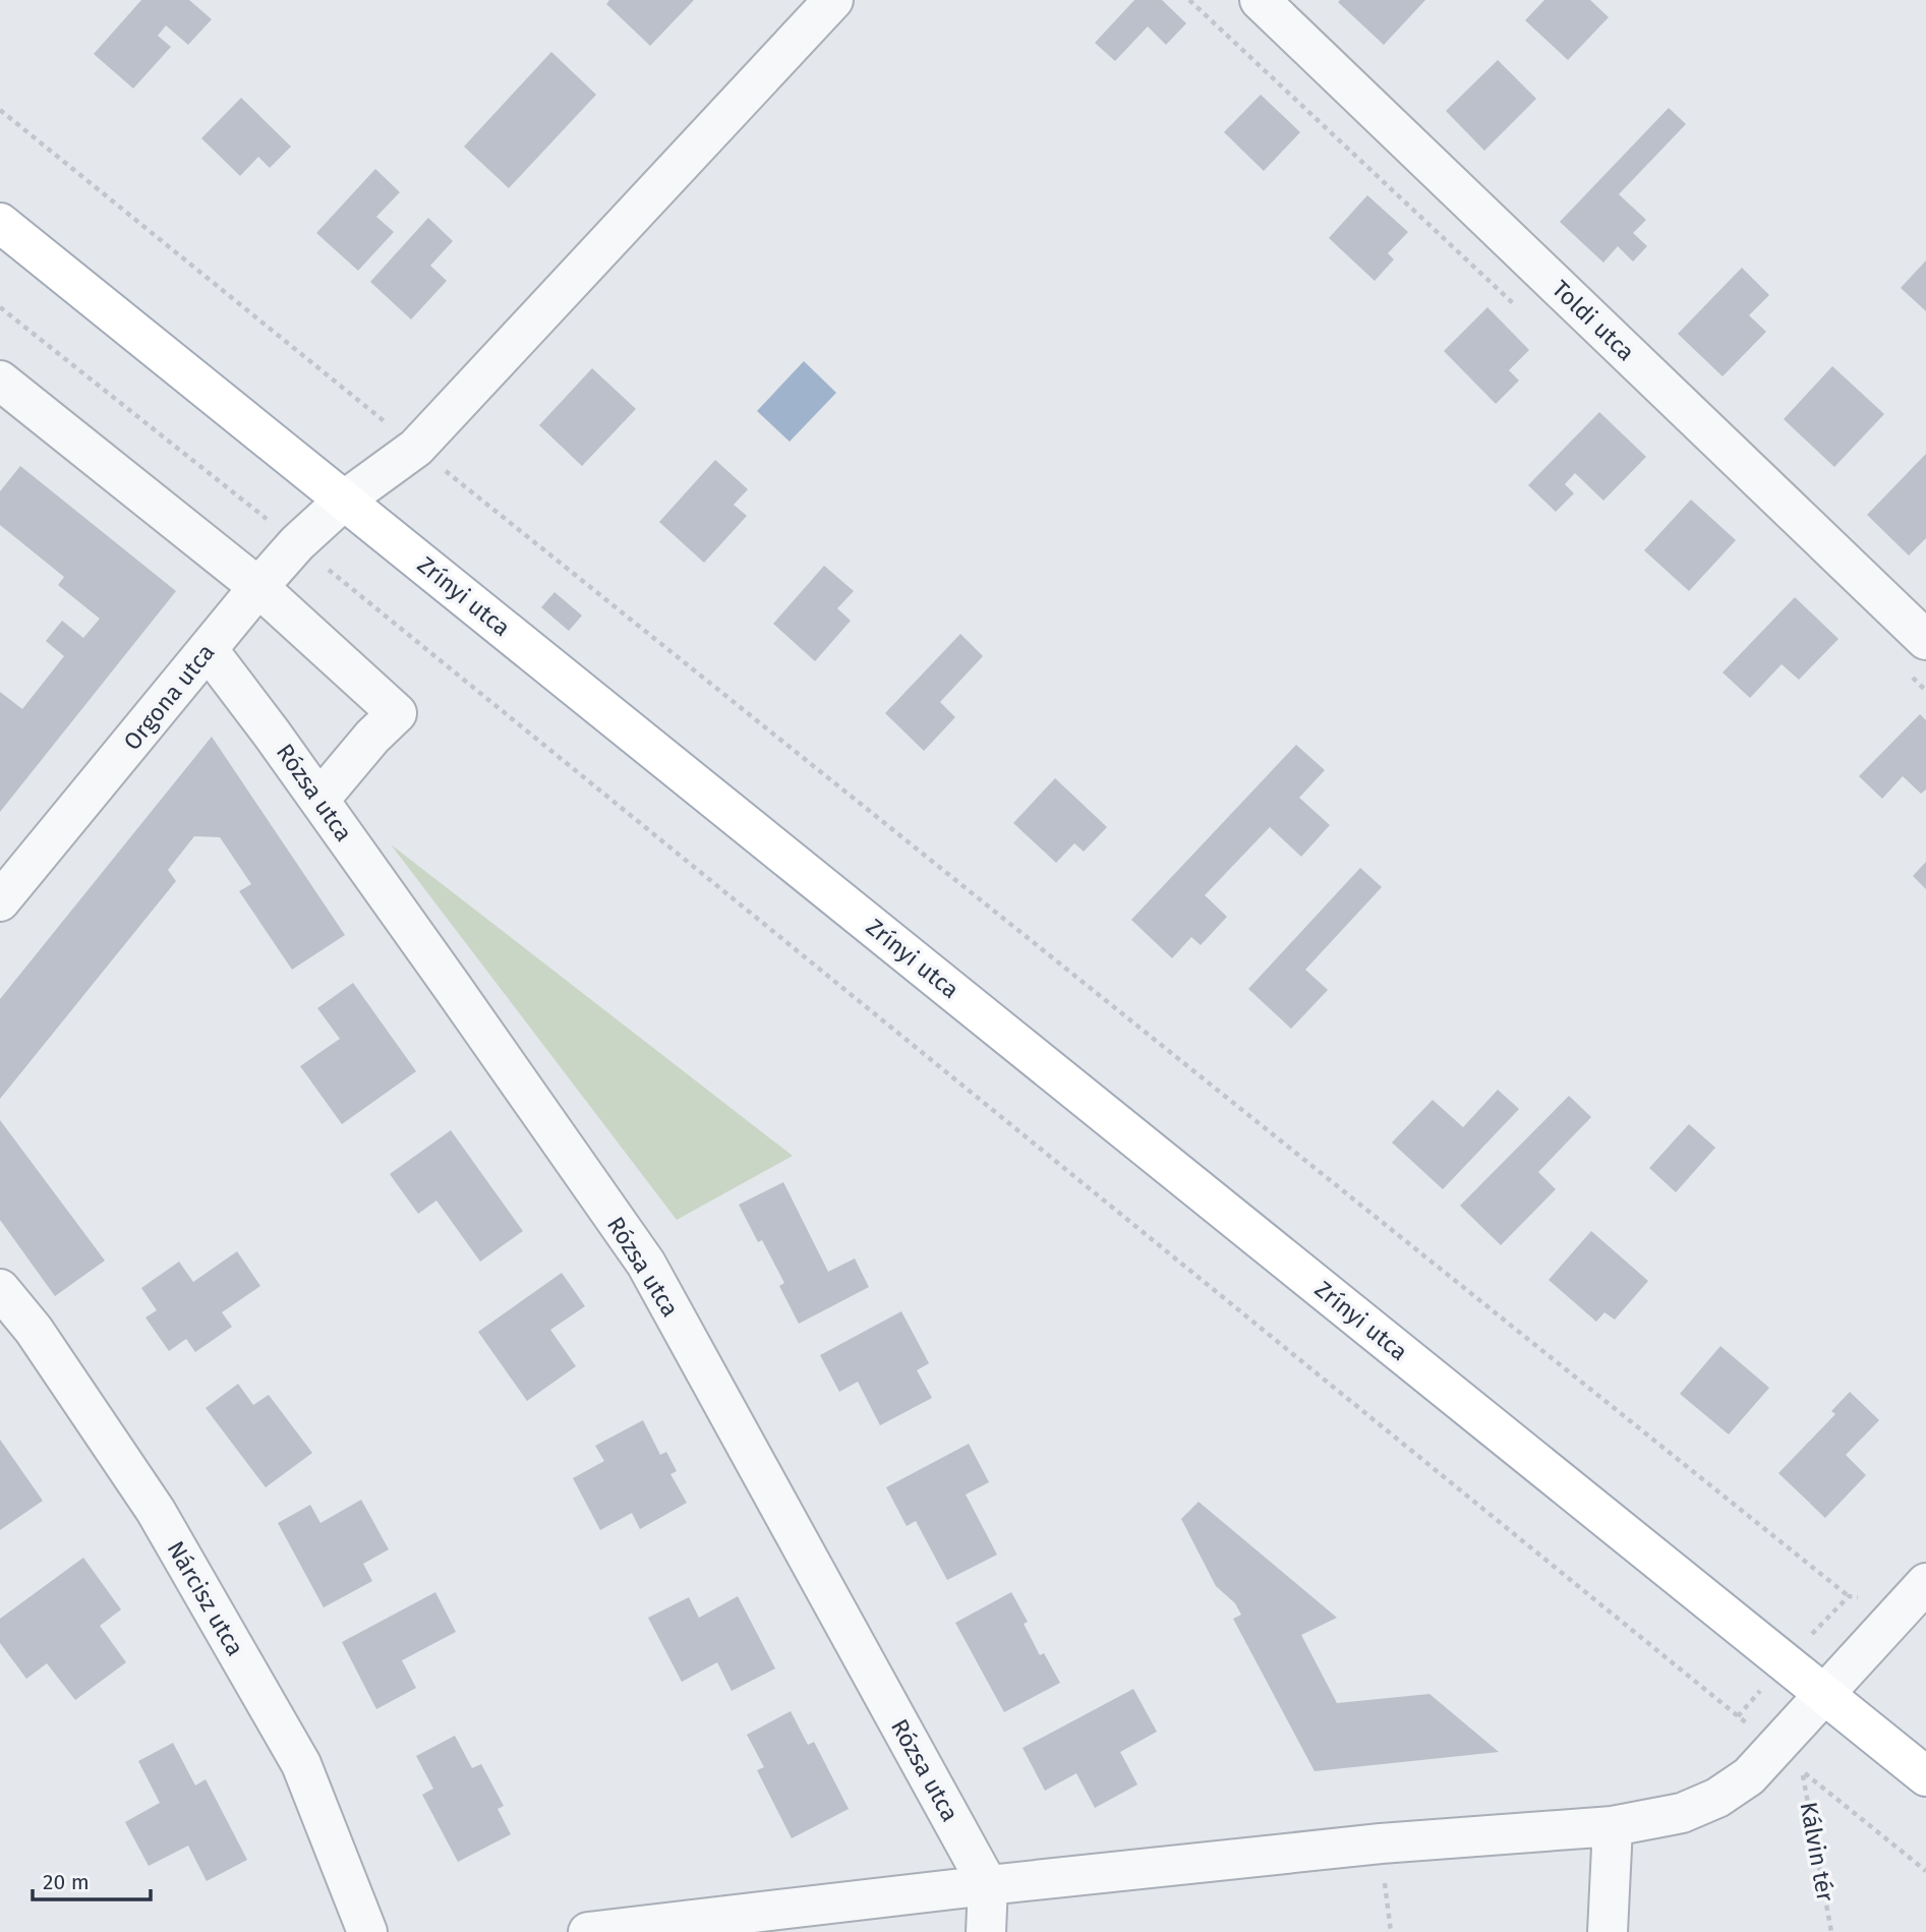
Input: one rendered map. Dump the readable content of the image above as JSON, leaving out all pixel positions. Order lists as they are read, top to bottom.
{
  "streets": {
    "main road": ["Zrínyi utca"],
    "street": [
      "Toldi utca",
      "Orgona utca",
      "Rózsa utca",
      "Nárcisz utca"
    ],
    "path": ["Kálvin tér"]
  },
  "crossings": [
    ["Zrínyi utca", "Orgona utca"],
    ["Orgona utca", "Rózsa utca"]
  ],
  "scale_bar": "20 m"
}
